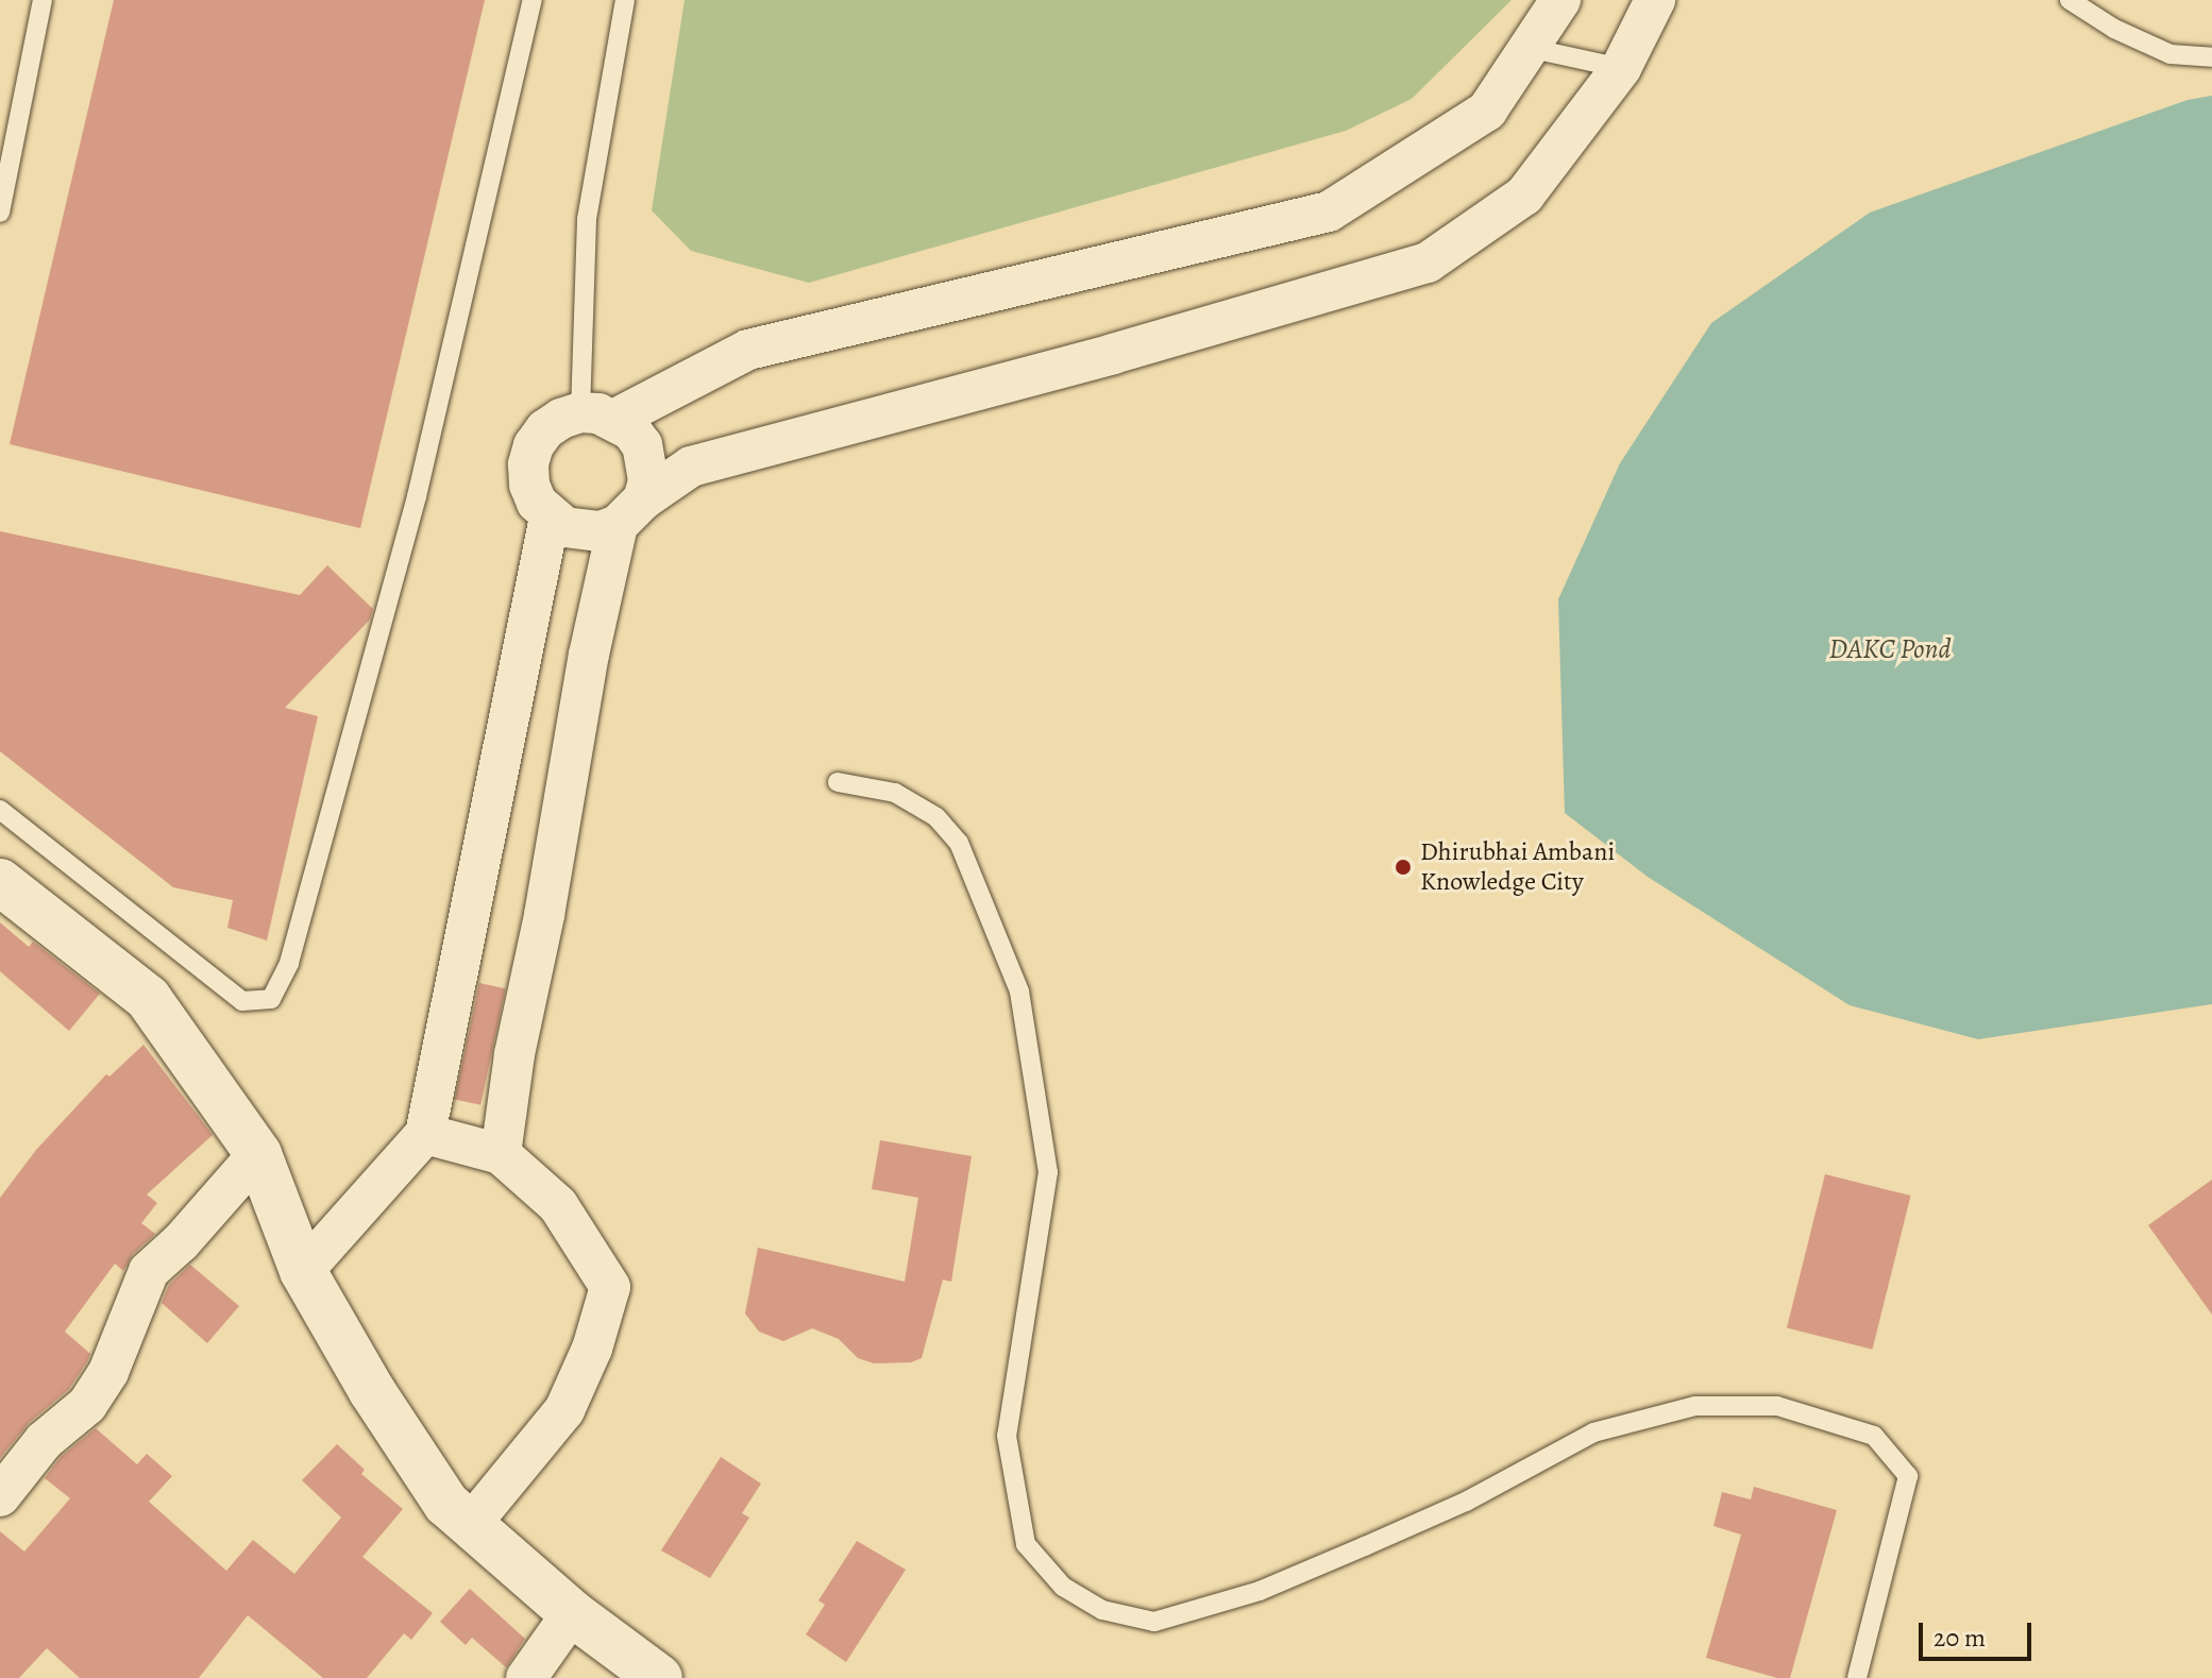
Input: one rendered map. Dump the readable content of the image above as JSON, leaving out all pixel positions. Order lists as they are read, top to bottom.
{
  "water": ["DAKC Pond"],
  "places": ["Dhirubhai Ambani Knowledge City"],
  "scale_bar": "20 m"
}
